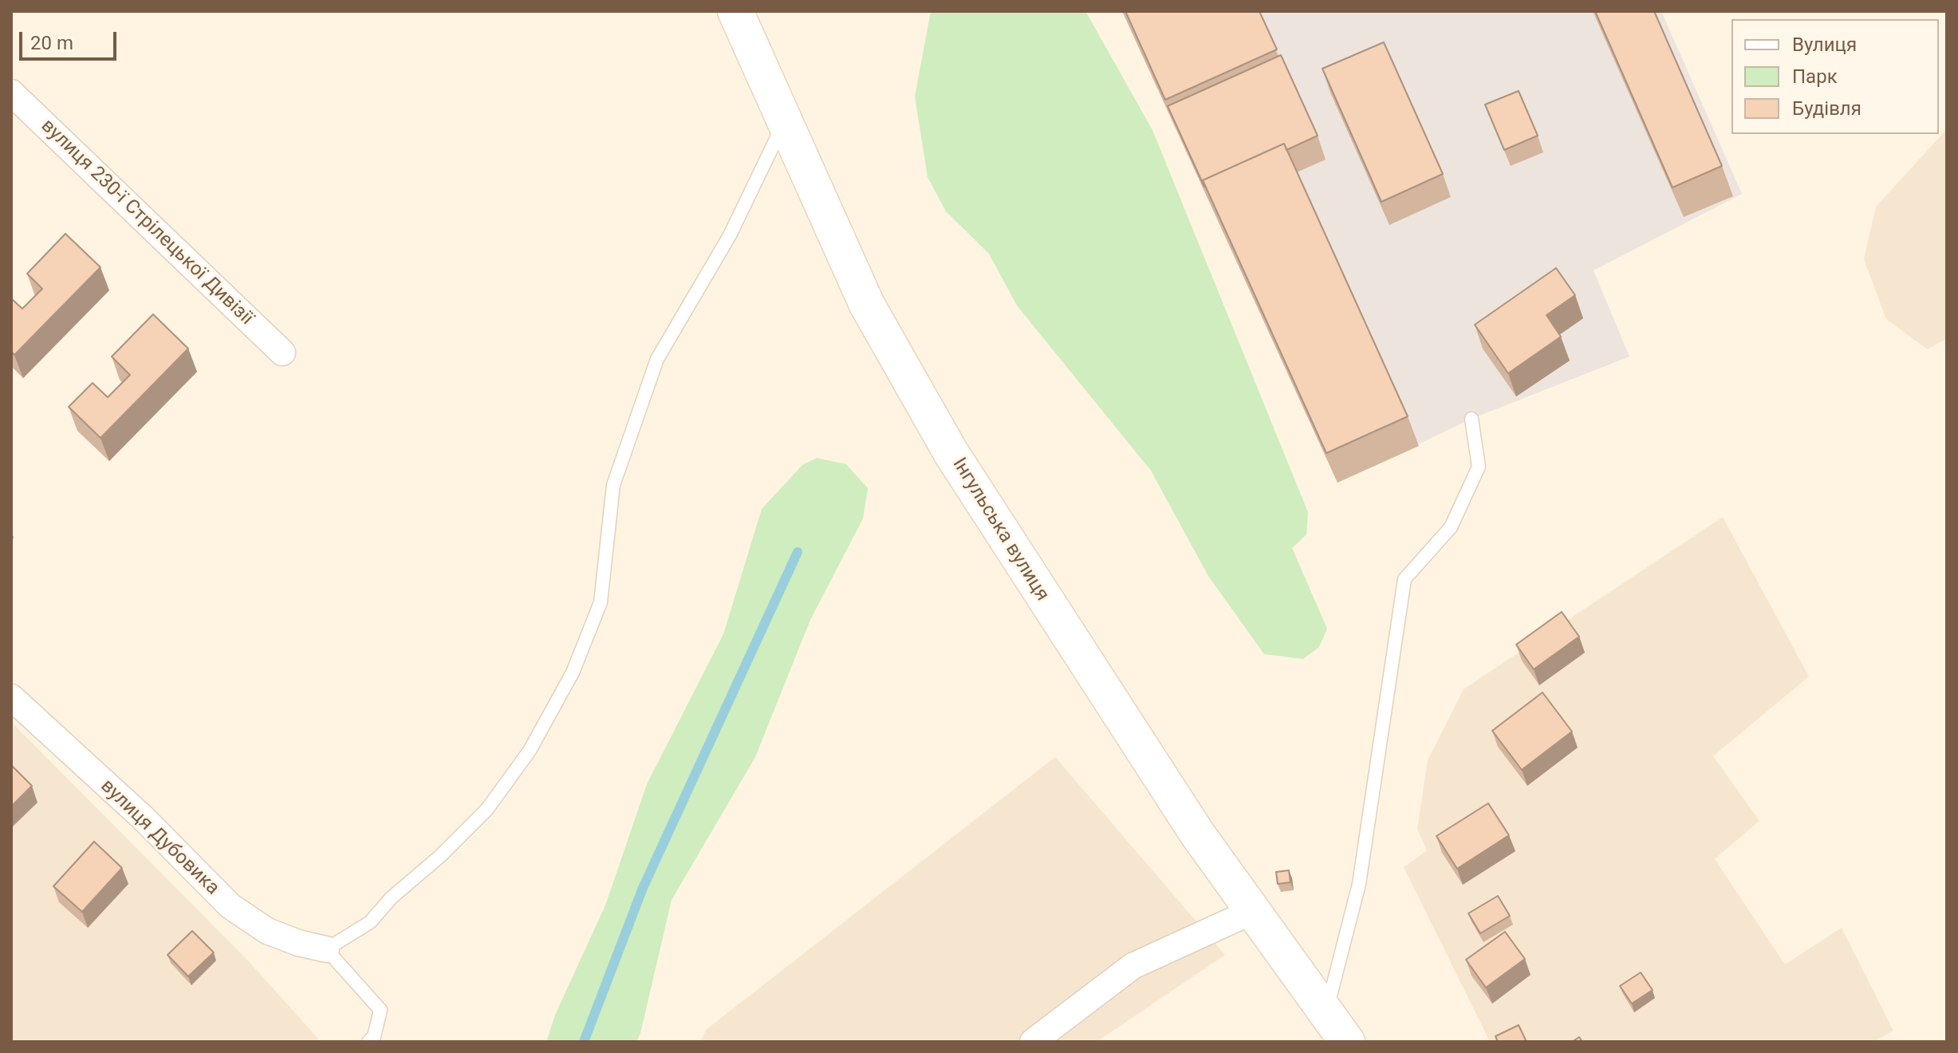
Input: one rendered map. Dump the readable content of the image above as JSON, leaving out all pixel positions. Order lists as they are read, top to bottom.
{
  "streets": {
    "street": ["вулиця 230-ї Стрілецької Дивізії", "Інгульська вулиця", "вулиця Дубовика"]
  },
  "legend": ["Вулиця", "Парк", "Будівля"],
  "scale_bar": "20 m"
}
